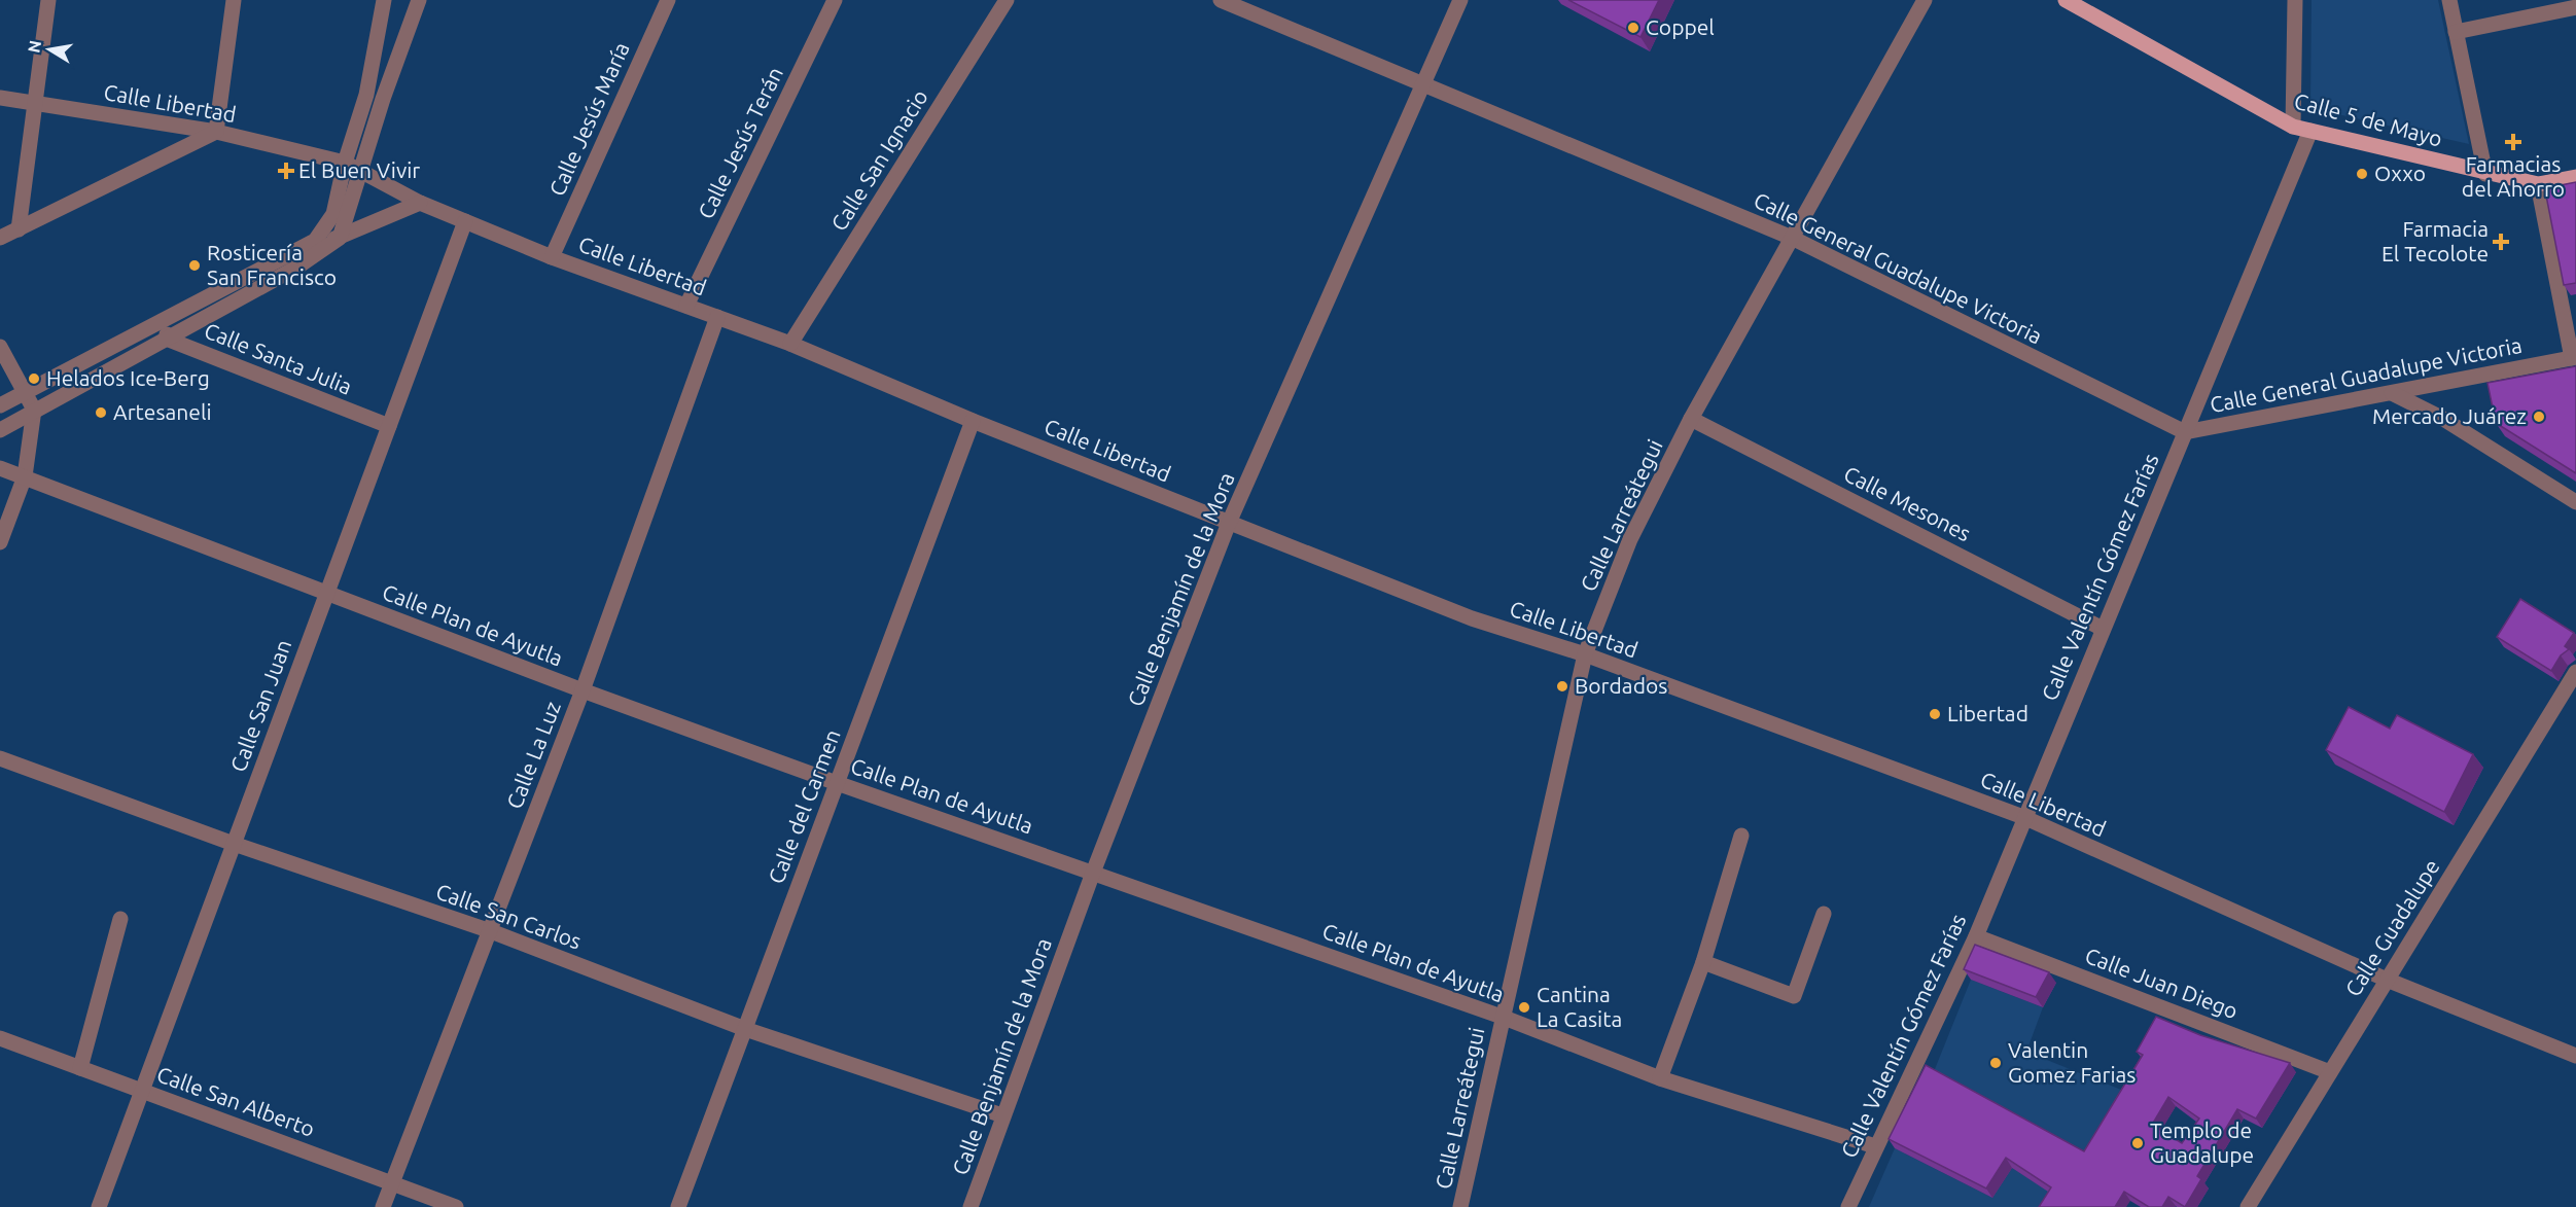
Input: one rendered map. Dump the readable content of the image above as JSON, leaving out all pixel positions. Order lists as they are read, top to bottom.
{
  "streets": {
    "main road": ["Calle 5 de Mayo"],
    "street": [
      "Calle Libertad",
      "Calle Jesús María",
      "Calle Jesús Terán",
      "Calle San Ignacio",
      "Calle General Guadalupe Victoria",
      "Calle Santa Julia",
      "Calle Mesones",
      "Calle Larreátegui",
      "Calle Valentín Gómez Farías",
      "Calle Benjamín de la Mora",
      "Calle Plan de Ayutla",
      "Calle San Juan",
      "Calle La Luz",
      "Calle del Carmen",
      "Calle San Carlos",
      "Calle Guadalupe",
      "Calle Juan Diego",
      "Calle San Alberto"
    ]
  },
  "crossings": [
    ["Calle Libertad", "Calle Jesús María"],
    ["Calle Libertad", "Calle Jesús Terán"],
    ["Calle Libertad", "Calle San Ignacio"],
    ["Calle Libertad", "Calle Larreátegui"],
    ["Calle Libertad", "Calle Valentín Gómez Farías"],
    ["Calle Libertad", "Calle Benjamín de la Mora"],
    ["Calle Libertad", "Calle San Juan"],
    ["Calle Libertad", "Calle La Luz"],
    ["Calle Libertad", "Calle del Carmen"],
    ["Calle Libertad", "Calle Guadalupe"],
    ["Calle 5 de Mayo", "Calle Valentín Gómez Farías"],
    ["Calle General Guadalupe Victoria", "Calle Larreátegui"],
    ["Calle General Guadalupe Victoria", "Calle Valentín Gómez Farías"],
    ["Calle General Guadalupe Victoria", "Calle Benjamín de la Mora"],
    ["Calle Santa Julia", "Calle San Juan"],
    ["Calle Mesones", "Calle Larreátegui"],
    ["Calle Mesones", "Calle Valentín Gómez Farías"],
    ["Calle Larreátegui", "Calle Plan de Ayutla"],
    ["Calle Valentín Gómez Farías", "Calle Plan de Ayutla"],
    ["Calle Valentín Gómez Farías", "Calle Juan Diego"],
    ["Calle Benjamín de la Mora", "Calle Plan de Ayutla"],
    ["Calle Benjamín de la Mora", "Calle San Carlos"],
    ["Calle Plan de Ayutla", "Calle San Juan"],
    ["Calle Plan de Ayutla", "Calle La Luz"],
    ["Calle Plan de Ayutla", "Calle del Carmen"],
    ["Calle San Juan", "Calle San Carlos"],
    ["Calle San Juan", "Calle San Alberto"],
    ["Calle La Luz", "Calle San Carlos"],
    ["Calle La Luz", "Calle San Alberto"],
    ["Calle del Carmen", "Calle San Carlos"],
    ["Calle Guadalupe", "Calle Juan Diego"]
  ],
  "places": {
    "other": [
      "Coppel",
      "Oxxo",
      "Rosticería San Francisco",
      "Helados Ice-Berg",
      "Artesaneli",
      "Mercado Juárez",
      "Bordados",
      "Libertad",
      "Cantina La Casita",
      "Valentin Gomez Farias",
      "Templo de Guadalupe"
    ],
    "health": ["Farmacias del Ahorro", "El Buen Vivir", "Farmacia El Tecolote"]
  },
  "north": "left"
}
